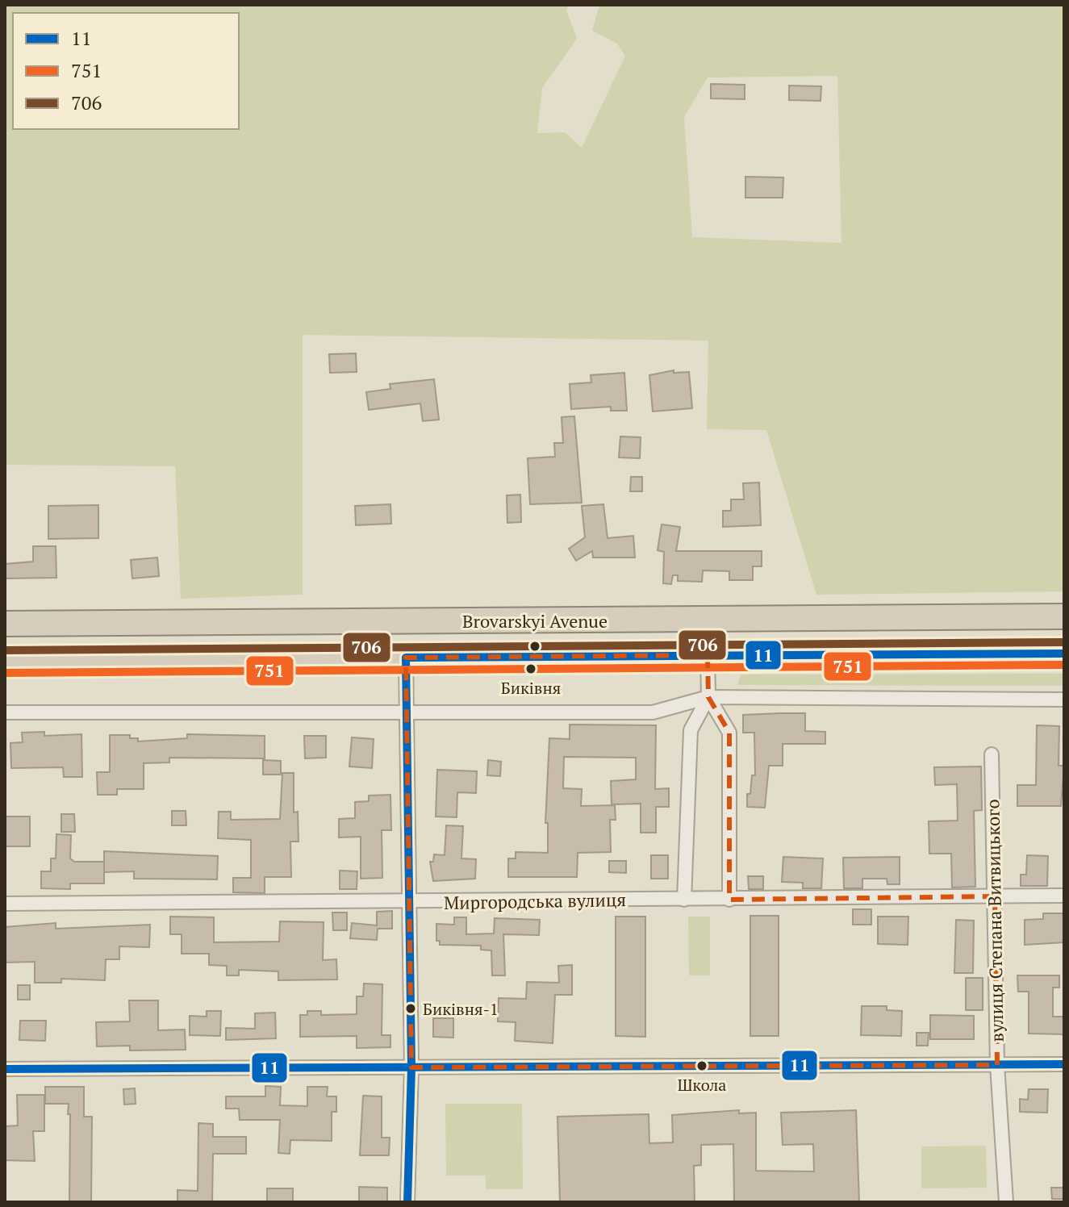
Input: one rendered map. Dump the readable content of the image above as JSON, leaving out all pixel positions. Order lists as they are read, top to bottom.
{
  "streets": {
    "highway": ["Brovarskyi Avenue"],
    "street": ["Миргородська вулиця", "вулиця Степана Витвицького"]
  },
  "crossings": [
    ["Миргородська вулиця", "вулиця Степана Витвицького"]
  ],
  "places": ["Бикiвня", "Бикiвня-1", "Школа"],
  "lines": ["transit line 706", "transit line 11", "transit line 751"],
  "legend": ["11", "751", "706"]
}
